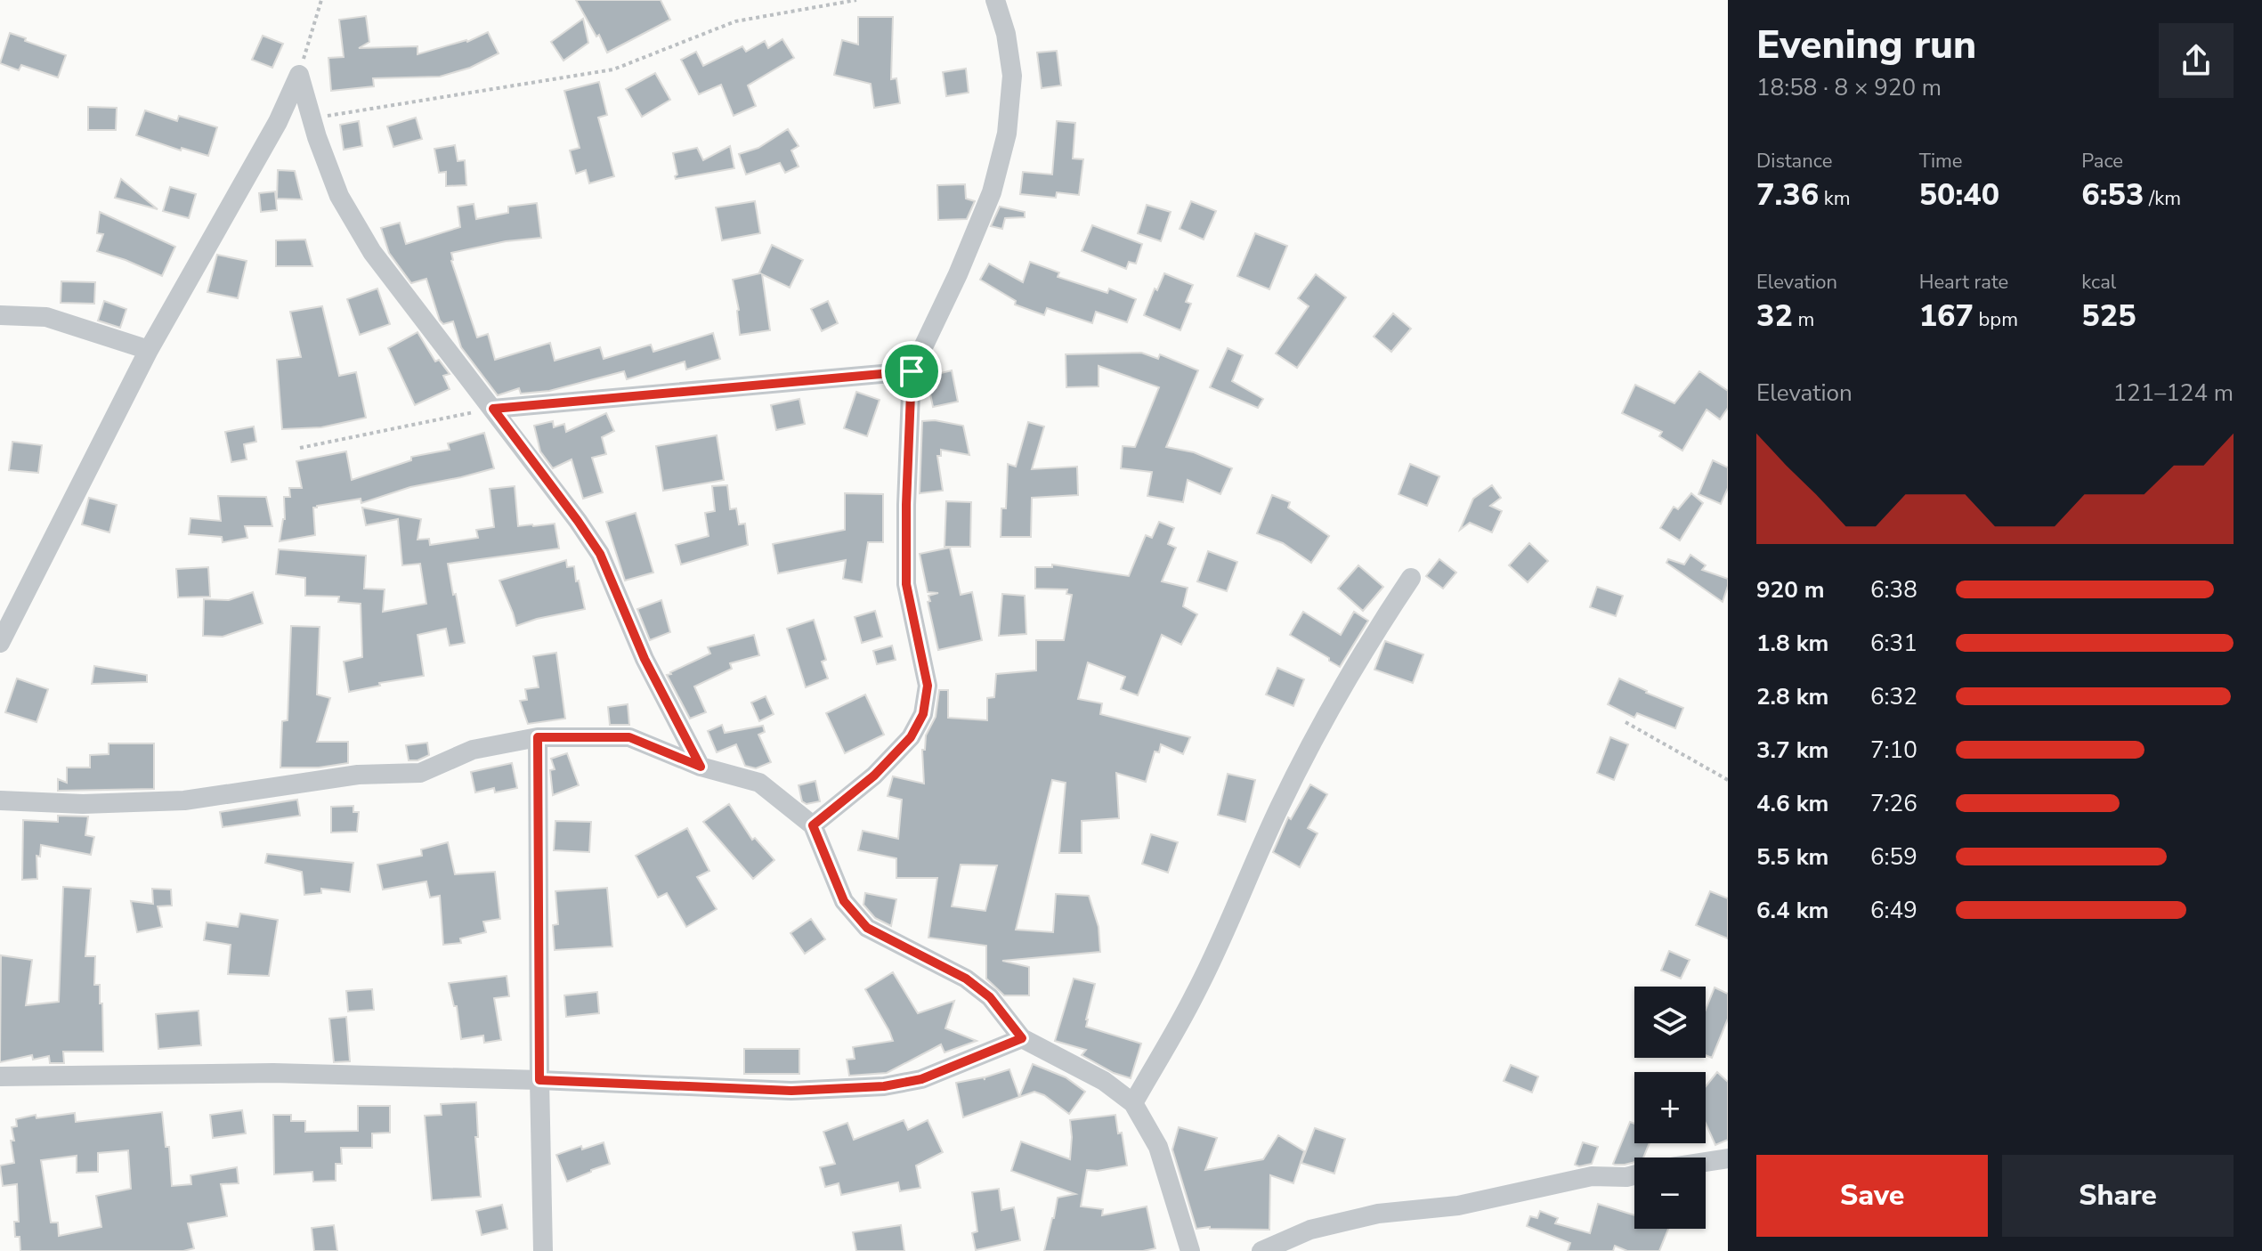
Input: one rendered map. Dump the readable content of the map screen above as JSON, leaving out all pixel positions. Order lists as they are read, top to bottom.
{
  "page": {
    "heading": ["Evening run", "18:58 · 8 × 920 m"],
    "stats": [
      ["Distance", "7.36 km"],
      ["Time", "50:40"],
      ["Pace", "6:53 /km"],
      ["Elevation", "32 m"],
      ["Heart rate", "167 bpm"],
      ["kcal", "525"]
    ],
    "chart": ["Elevation", "121–124 m"],
    "list": [
      {
        "name": "920 m",
        "note": "6:38"
      },
      {
        "name": "1.8 km",
        "note": "6:31"
      },
      {
        "name": "2.8 km",
        "note": "6:32"
      },
      {
        "name": "3.7 km",
        "note": "7:10"
      },
      {
        "name": "4.6 km",
        "note": "7:26"
      },
      {
        "name": "5.5 km",
        "note": "6:59"
      },
      {
        "name": "6.4 km",
        "note": "6:49"
      }
    ],
    "map_buttons": ["+", "−"],
    "buttons": ["Save", "Share"]
  }
}
